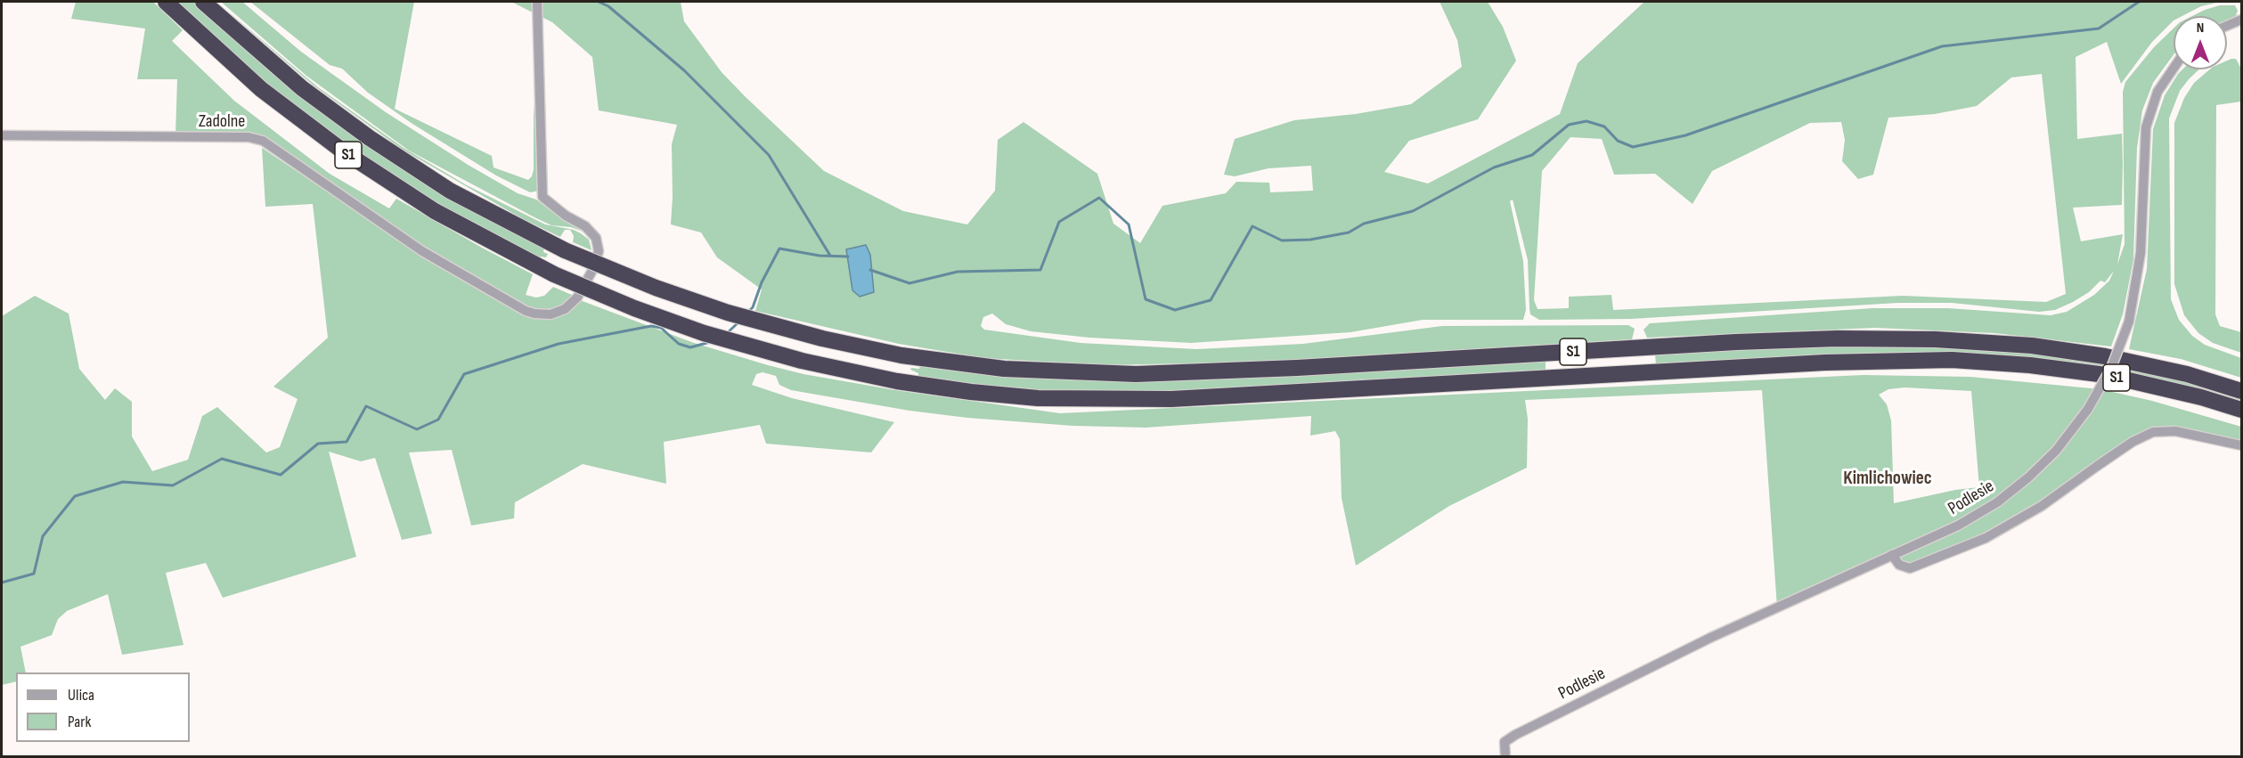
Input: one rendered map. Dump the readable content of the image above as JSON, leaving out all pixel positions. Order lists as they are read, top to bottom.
{
  "streets": {
    "highway": ["S1"],
    "street": ["Zadolne", "Podlesie"]
  },
  "districts": ["Kimlichowiec"],
  "legend": ["Ulica", "Park"],
  "north": "top"
}
